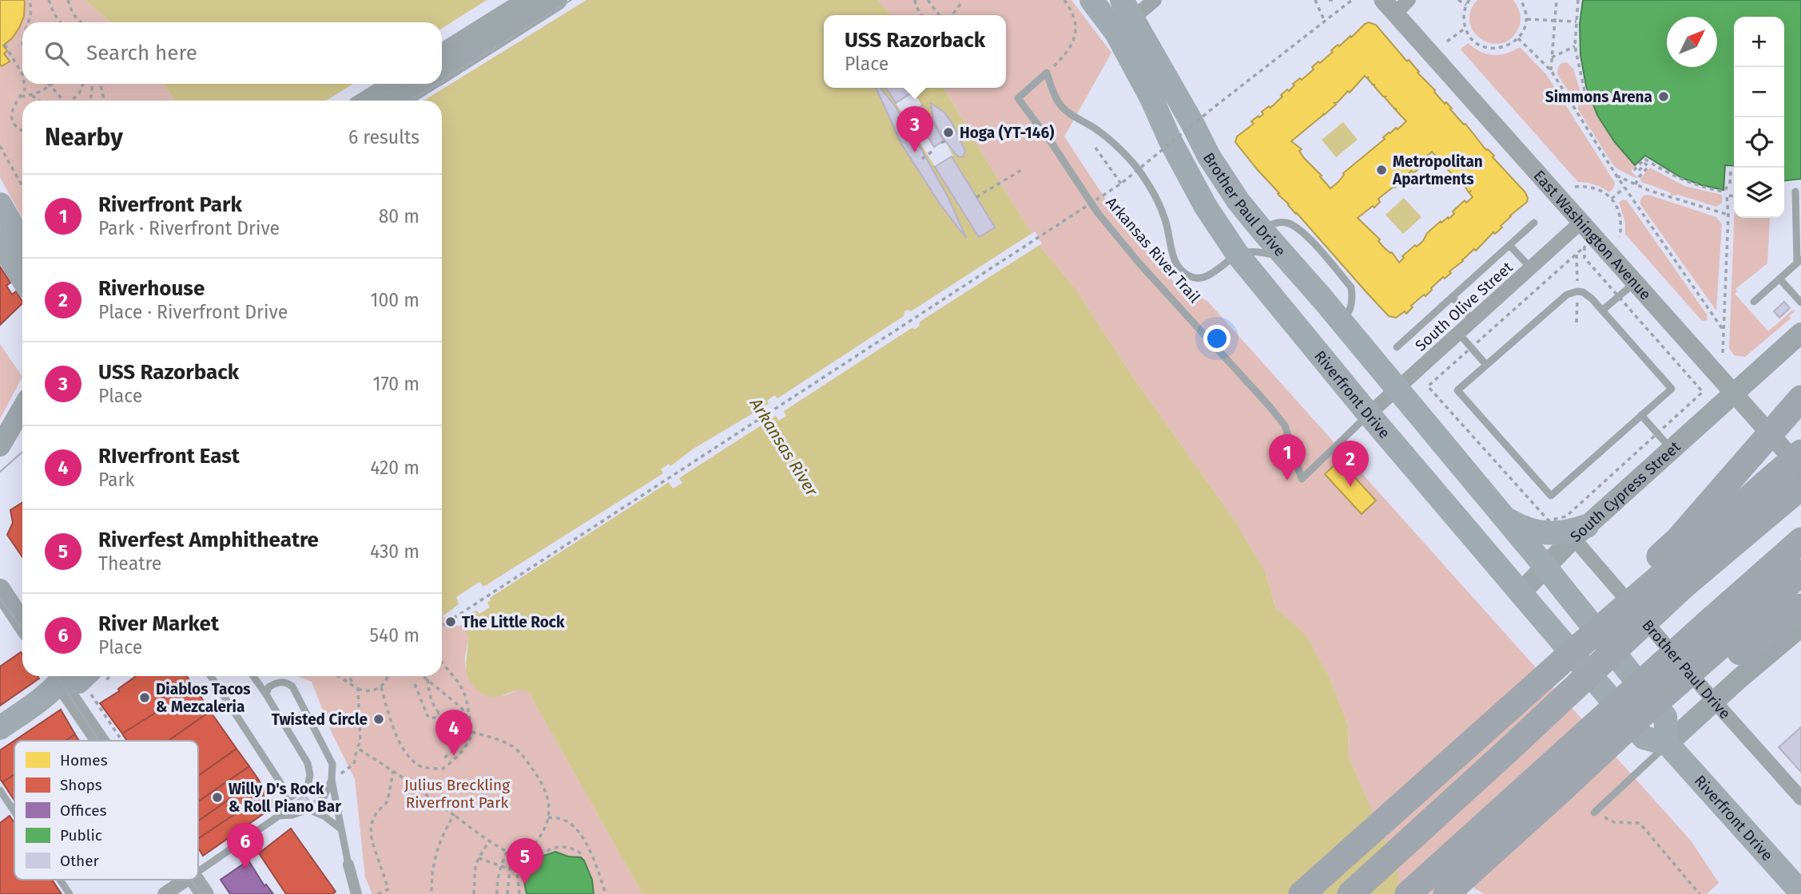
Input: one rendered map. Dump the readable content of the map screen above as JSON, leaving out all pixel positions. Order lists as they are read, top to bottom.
{
  "streets": {
    "main road": ["Brother Paul Drive", "Riverfront Drive", "South Cypress Street"],
    "street": ["East Washington Avenue", "South Olive Street"],
    "path": ["Arkansas River Trail"]
  },
  "crossings": [
    ["Brother Paul Drive", "South Olive Street"],
    ["Brother Paul Drive", "Riverfront Drive"],
    ["Brother Paul Drive", "South Cypress Street"],
    ["East Washington Avenue", "South Olive Street"],
    ["East Washington Avenue", "South Cypress Street"],
    ["South Olive Street", "Riverfront Drive"],
    ["Riverfront Drive", "South Cypress Street"]
  ],
  "water": ["Arkansas River"],
  "parks": ["Julius Breckling Riverfront Park"],
  "places": [
    "Simmons Arena",
    "Hoga (YT-146)",
    "Metropolitan Apartments",
    "The Little Rock",
    "Diablos Tacos & Mezcaleria",
    "Twisted Circle",
    "Willy D's Rock & Roll Piano Bar"
  ],
  "legend": [
    "Homes",
    "Shops",
    "Offices",
    "Public",
    "Other"
  ],
  "north": "top right",
  "page": {
    "popup": ["USS Razorback", "Place"],
    "map_buttons": ["+", "−"],
    "search": "Search here",
    "heading": ["Nearby", "6 results"],
    "pins": [
      "3",
      "1",
      "2",
      "4",
      "6",
      "5"
    ],
    "list": [
      {
        "mark": "1",
        "name": "Riverfront Park",
        "note": "Park · Riverfront Drive",
        "value": "80 m"
      },
      {
        "mark": "2",
        "name": "Riverhouse",
        "note": "Place · Riverfront Drive",
        "value": "100 m"
      },
      {
        "mark": "3",
        "name": "USS Razorback",
        "note": "Place",
        "value": "170 m"
      },
      {
        "mark": "4",
        "name": "RIverfront East",
        "note": "Park",
        "value": "420 m"
      },
      {
        "mark": "5",
        "name": "Riverfest Amphitheatre",
        "note": "Theatre",
        "value": "430 m"
      },
      {
        "mark": "6",
        "name": "River Market",
        "note": "Place",
        "value": "540 m"
      }
    ]
  }
}
